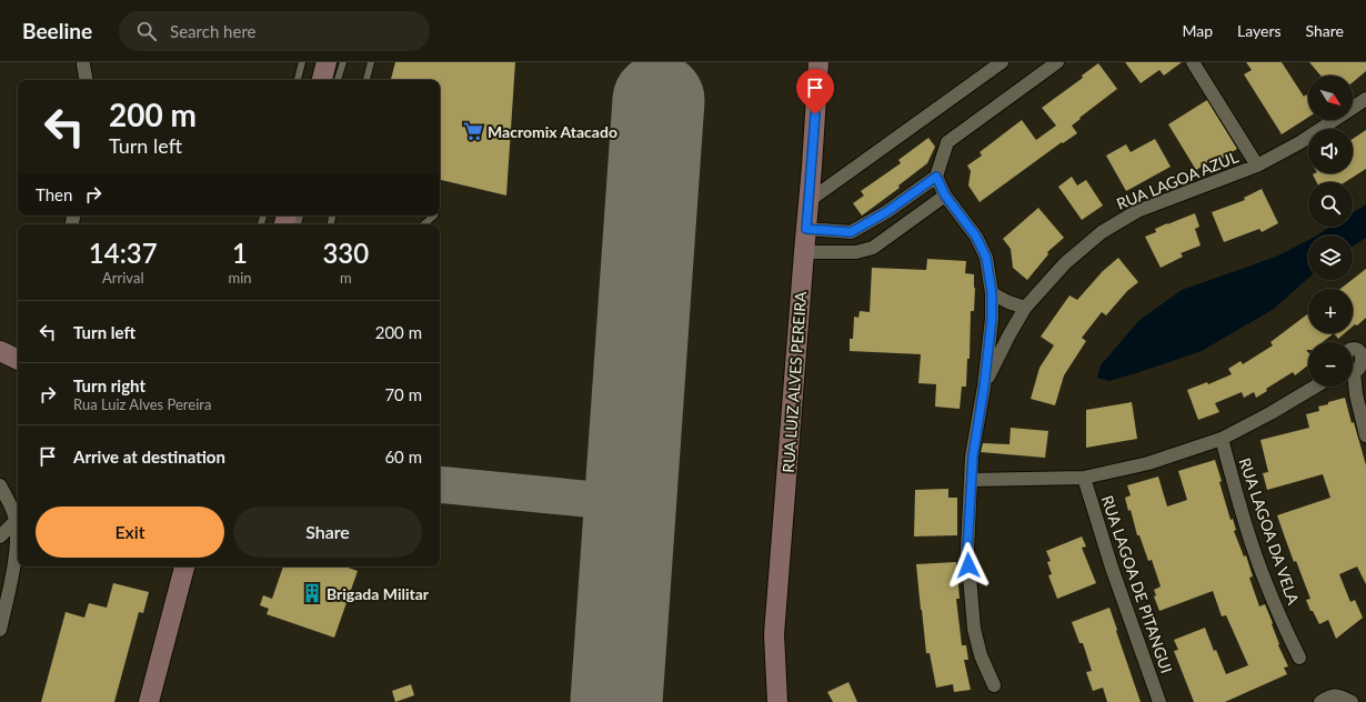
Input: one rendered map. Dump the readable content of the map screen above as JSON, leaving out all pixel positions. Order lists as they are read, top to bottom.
{
  "streets": {
    "street": [
      "RUA LAGOA AZUL",
      "RUA LUIZ ALVES PEREIRA",
      "RUA LAGOA DA VELA",
      "RUA LAGOA DE PITANGUI"
    ]
  },
  "places": {
    "supermarket": ["Macromix Atacado"],
    "building": ["Brigada Militar"]
  },
  "north": "bottom right",
  "page": {
    "header": "Beeline",
    "search": "Search here",
    "nav": ["Map", "Layers", "Share"],
    "map_buttons": ["+", "−"],
    "turn": ["200 m", "Turn left"],
    "then": "Then",
    "eta": [
      "14:37",
      "Arrival",
      "1",
      "min",
      "330",
      "m"
    ],
    "list": [
      {
        "name": "Turn left",
        "value": "200 m"
      },
      {
        "name": "Turn right",
        "note": "Rua Luiz Alves Pereira",
        "value": "70 m"
      },
      {
        "name": "Arrive at destination",
        "value": "60 m"
      }
    ],
    "buttons": ["Exit", "Share"]
  }
}
